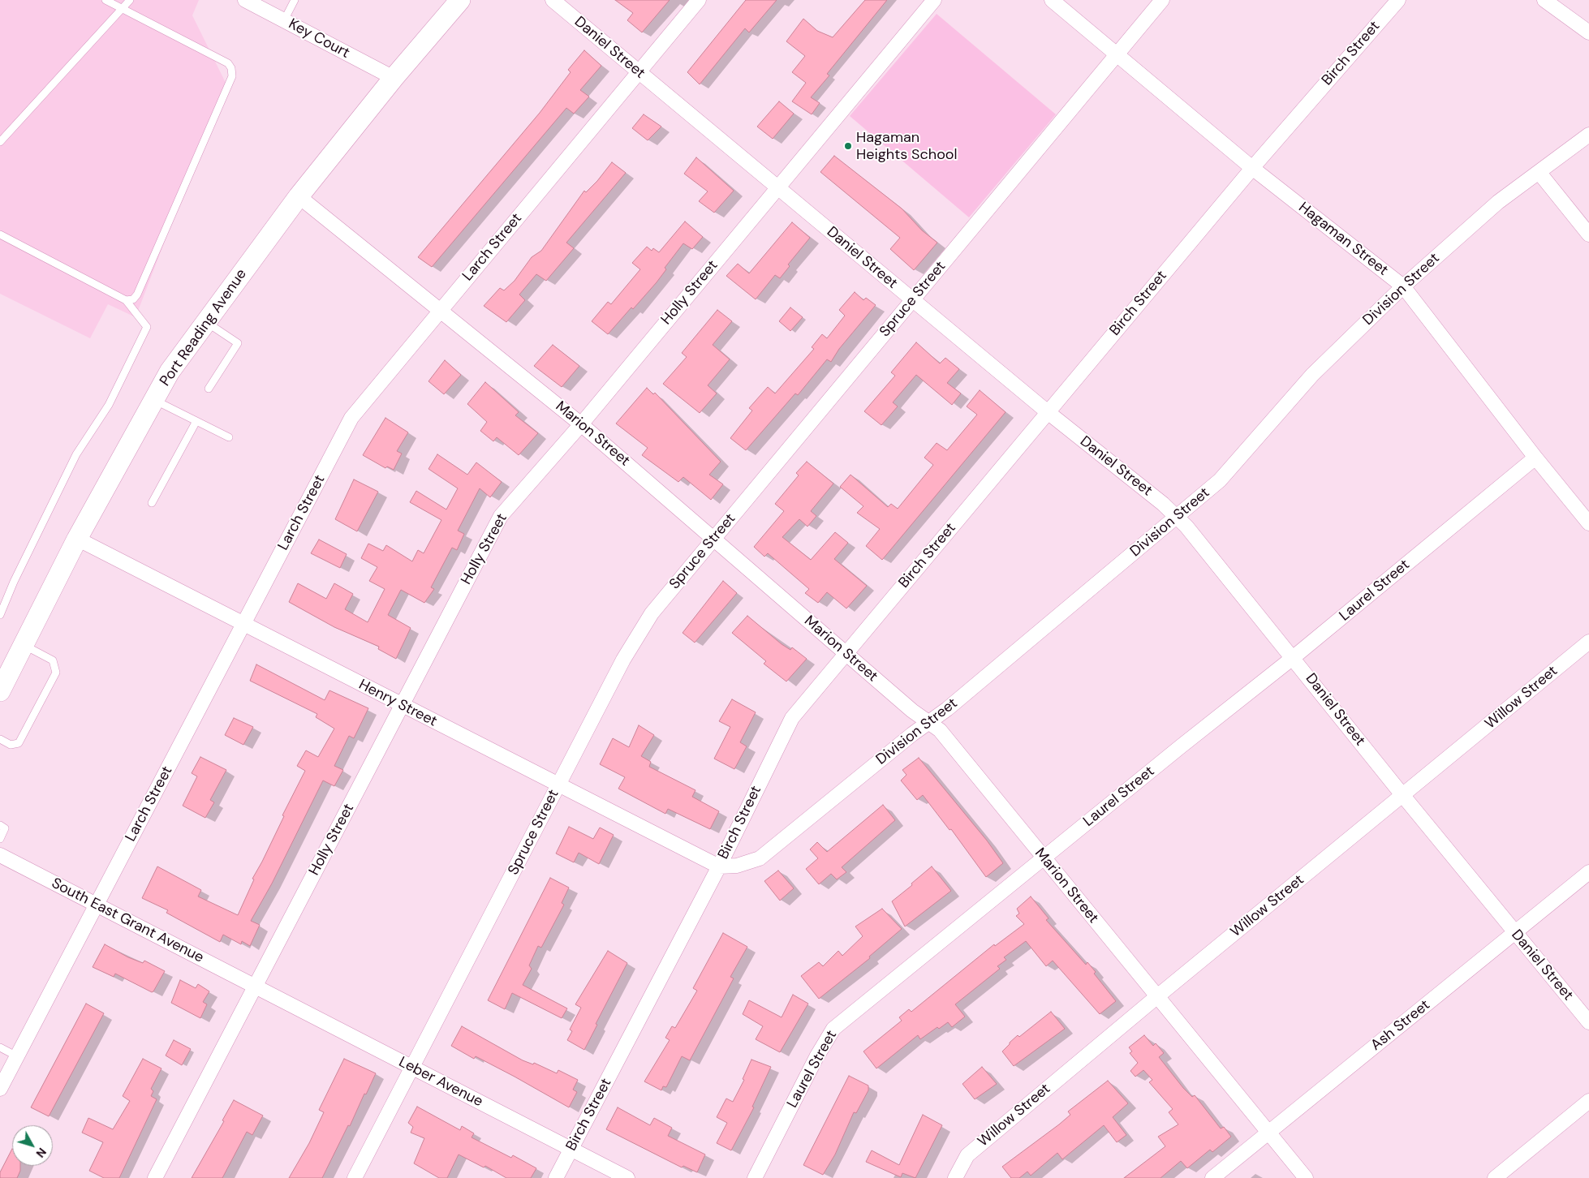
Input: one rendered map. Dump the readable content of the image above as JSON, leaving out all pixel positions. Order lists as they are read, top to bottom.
{
  "streets": {
    "street": [
      "Key Court",
      "Daniel Street",
      "Birch Street",
      "Hagaman Street",
      "Larch Street",
      "Division Street",
      "Holly Street",
      "Spruce Street",
      "Port Reading Avenue",
      "Marion Street",
      "Laurel Street",
      "Willow Street",
      "Henry Street",
      "South East Grant Avenue",
      "Ash Street",
      "Leber Avenue"
    ]
  },
  "crossings": [
    ["Key Court", "Port Reading Avenue"],
    ["Daniel Street", "Birch Street"],
    ["Daniel Street", "Larch Street"],
    ["Daniel Street", "Division Street"],
    ["Daniel Street", "Holly Street"],
    ["Daniel Street", "Spruce Street"],
    ["Daniel Street", "Laurel Street"],
    ["Daniel Street", "Willow Street"],
    ["Daniel Street", "Ash Street"],
    ["Birch Street", "Hagaman Street"],
    ["Birch Street", "Division Street"],
    ["Birch Street", "Marion Street"],
    ["Birch Street", "Henry Street"],
    ["Birch Street", "Leber Avenue"],
    ["Hagaman Street", "Division Street"],
    ["Hagaman Street", "Spruce Street"],
    ["Hagaman Street", "Laurel Street"],
    ["Larch Street", "Marion Street"],
    ["Larch Street", "Henry Street"],
    ["Larch Street", "South East Grant Avenue"],
    ["Division Street", "Marion Street"],
    ["Division Street", "Henry Street"],
    ["Holly Street", "Marion Street"],
    ["Holly Street", "Henry Street"],
    ["Holly Street", "South East Grant Avenue"],
    ["Holly Street", "Leber Avenue"],
    ["Spruce Street", "Marion Street"],
    ["Spruce Street", "Henry Street"],
    ["Spruce Street", "Leber Avenue"],
    ["Port Reading Avenue", "Marion Street"],
    ["Port Reading Avenue", "Henry Street"],
    ["Marion Street", "Laurel Street"],
    ["Marion Street", "Willow Street"],
    ["Marion Street", "Ash Street"],
    ["South East Grant Avenue", "Leber Avenue"]
  ],
  "places": ["Hagaman Heights School"],
  "north": "bottom right"
}
